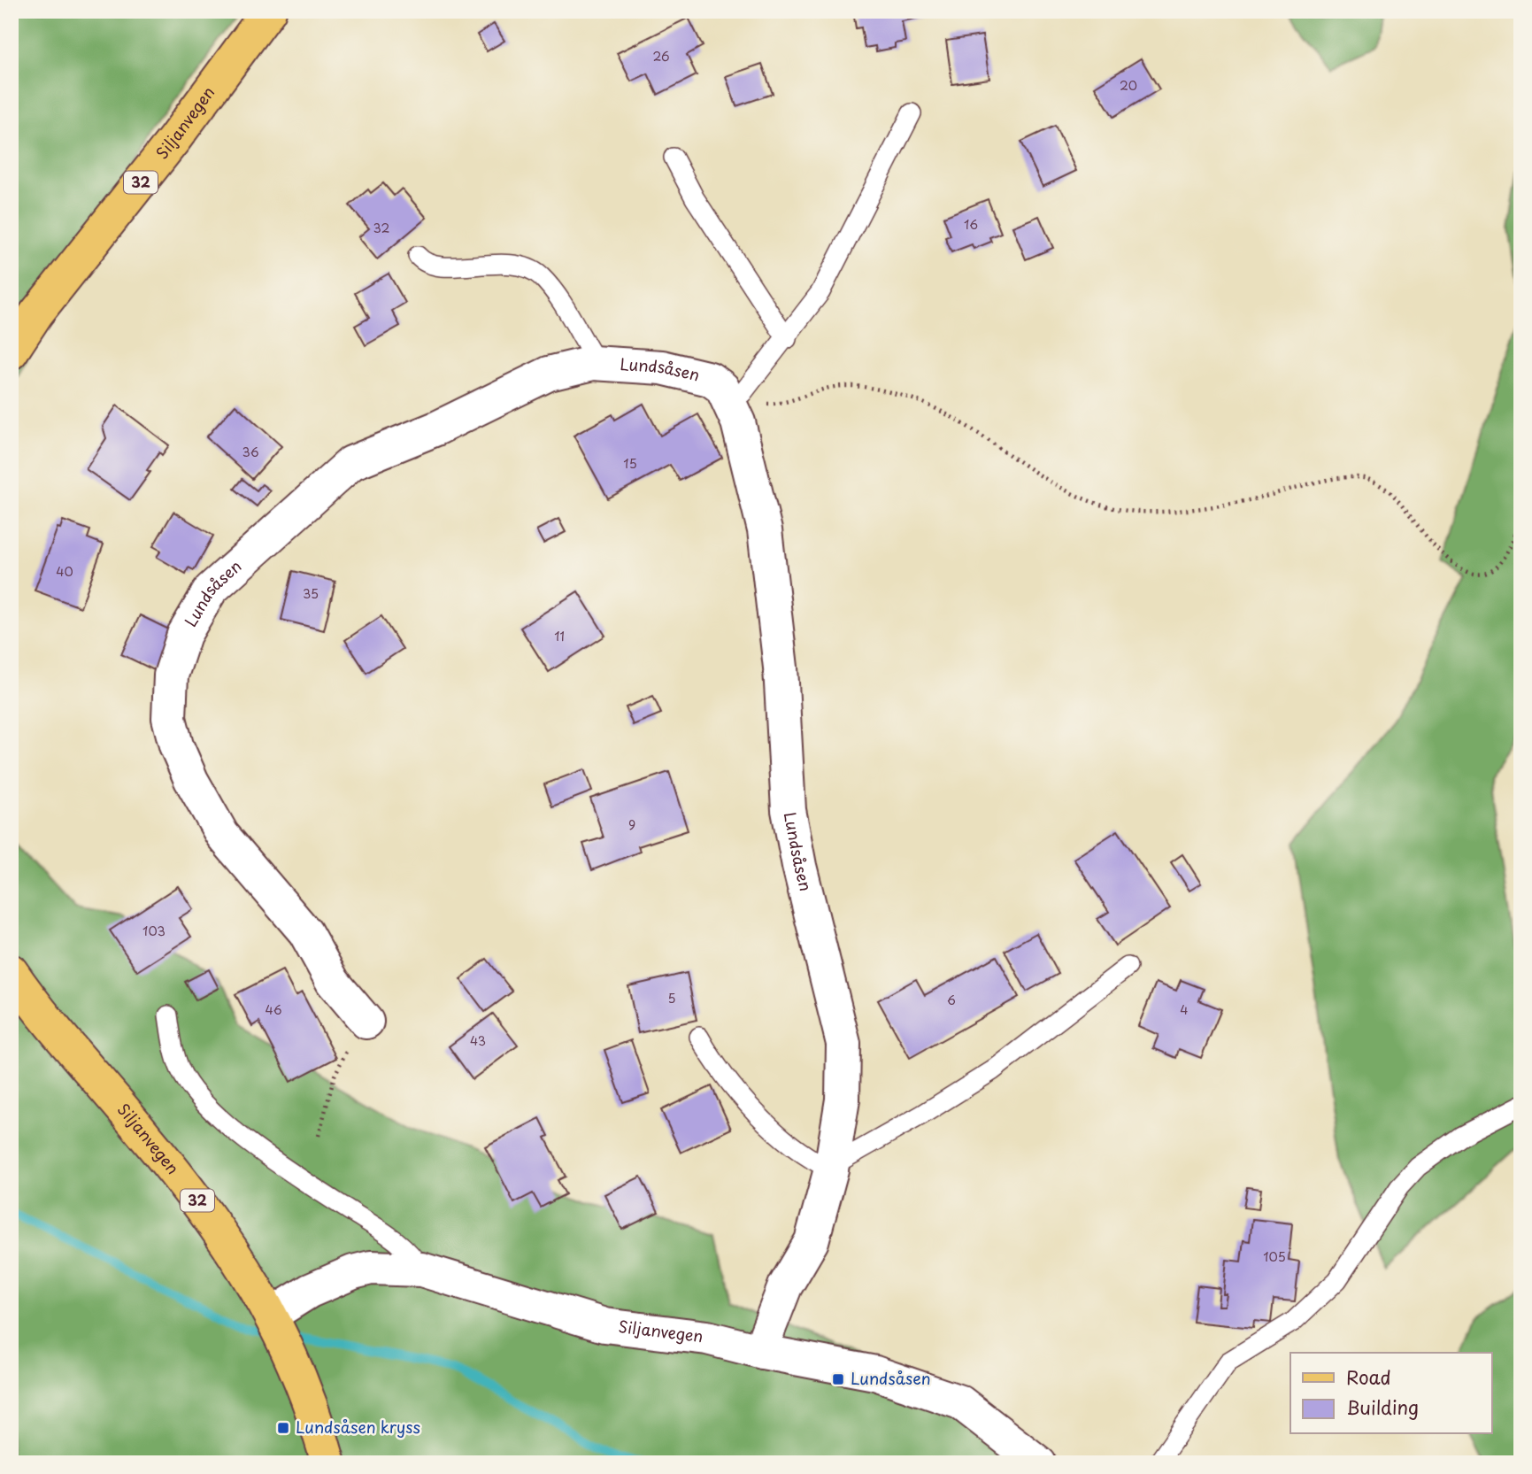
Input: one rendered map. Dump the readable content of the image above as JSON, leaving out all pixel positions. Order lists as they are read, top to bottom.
{
  "streets": {
    "main road": ["Siljanvegen", "32"],
    "street": ["Lundsåsen"]
  },
  "crossings": [
    ["Siljanvegen", "Lundsåsen"]
  ],
  "places": {
    "transit": ["Lundsåsen", "Lundsåsen kryss"]
  },
  "house_numbers": [
    "26",
    "20",
    "16",
    "32",
    "36",
    "15",
    "40",
    "35",
    "11",
    "9",
    "103",
    "5",
    "6",
    "46",
    "4",
    "43",
    "105"
  ],
  "legend": ["Road", "Building"]
}
